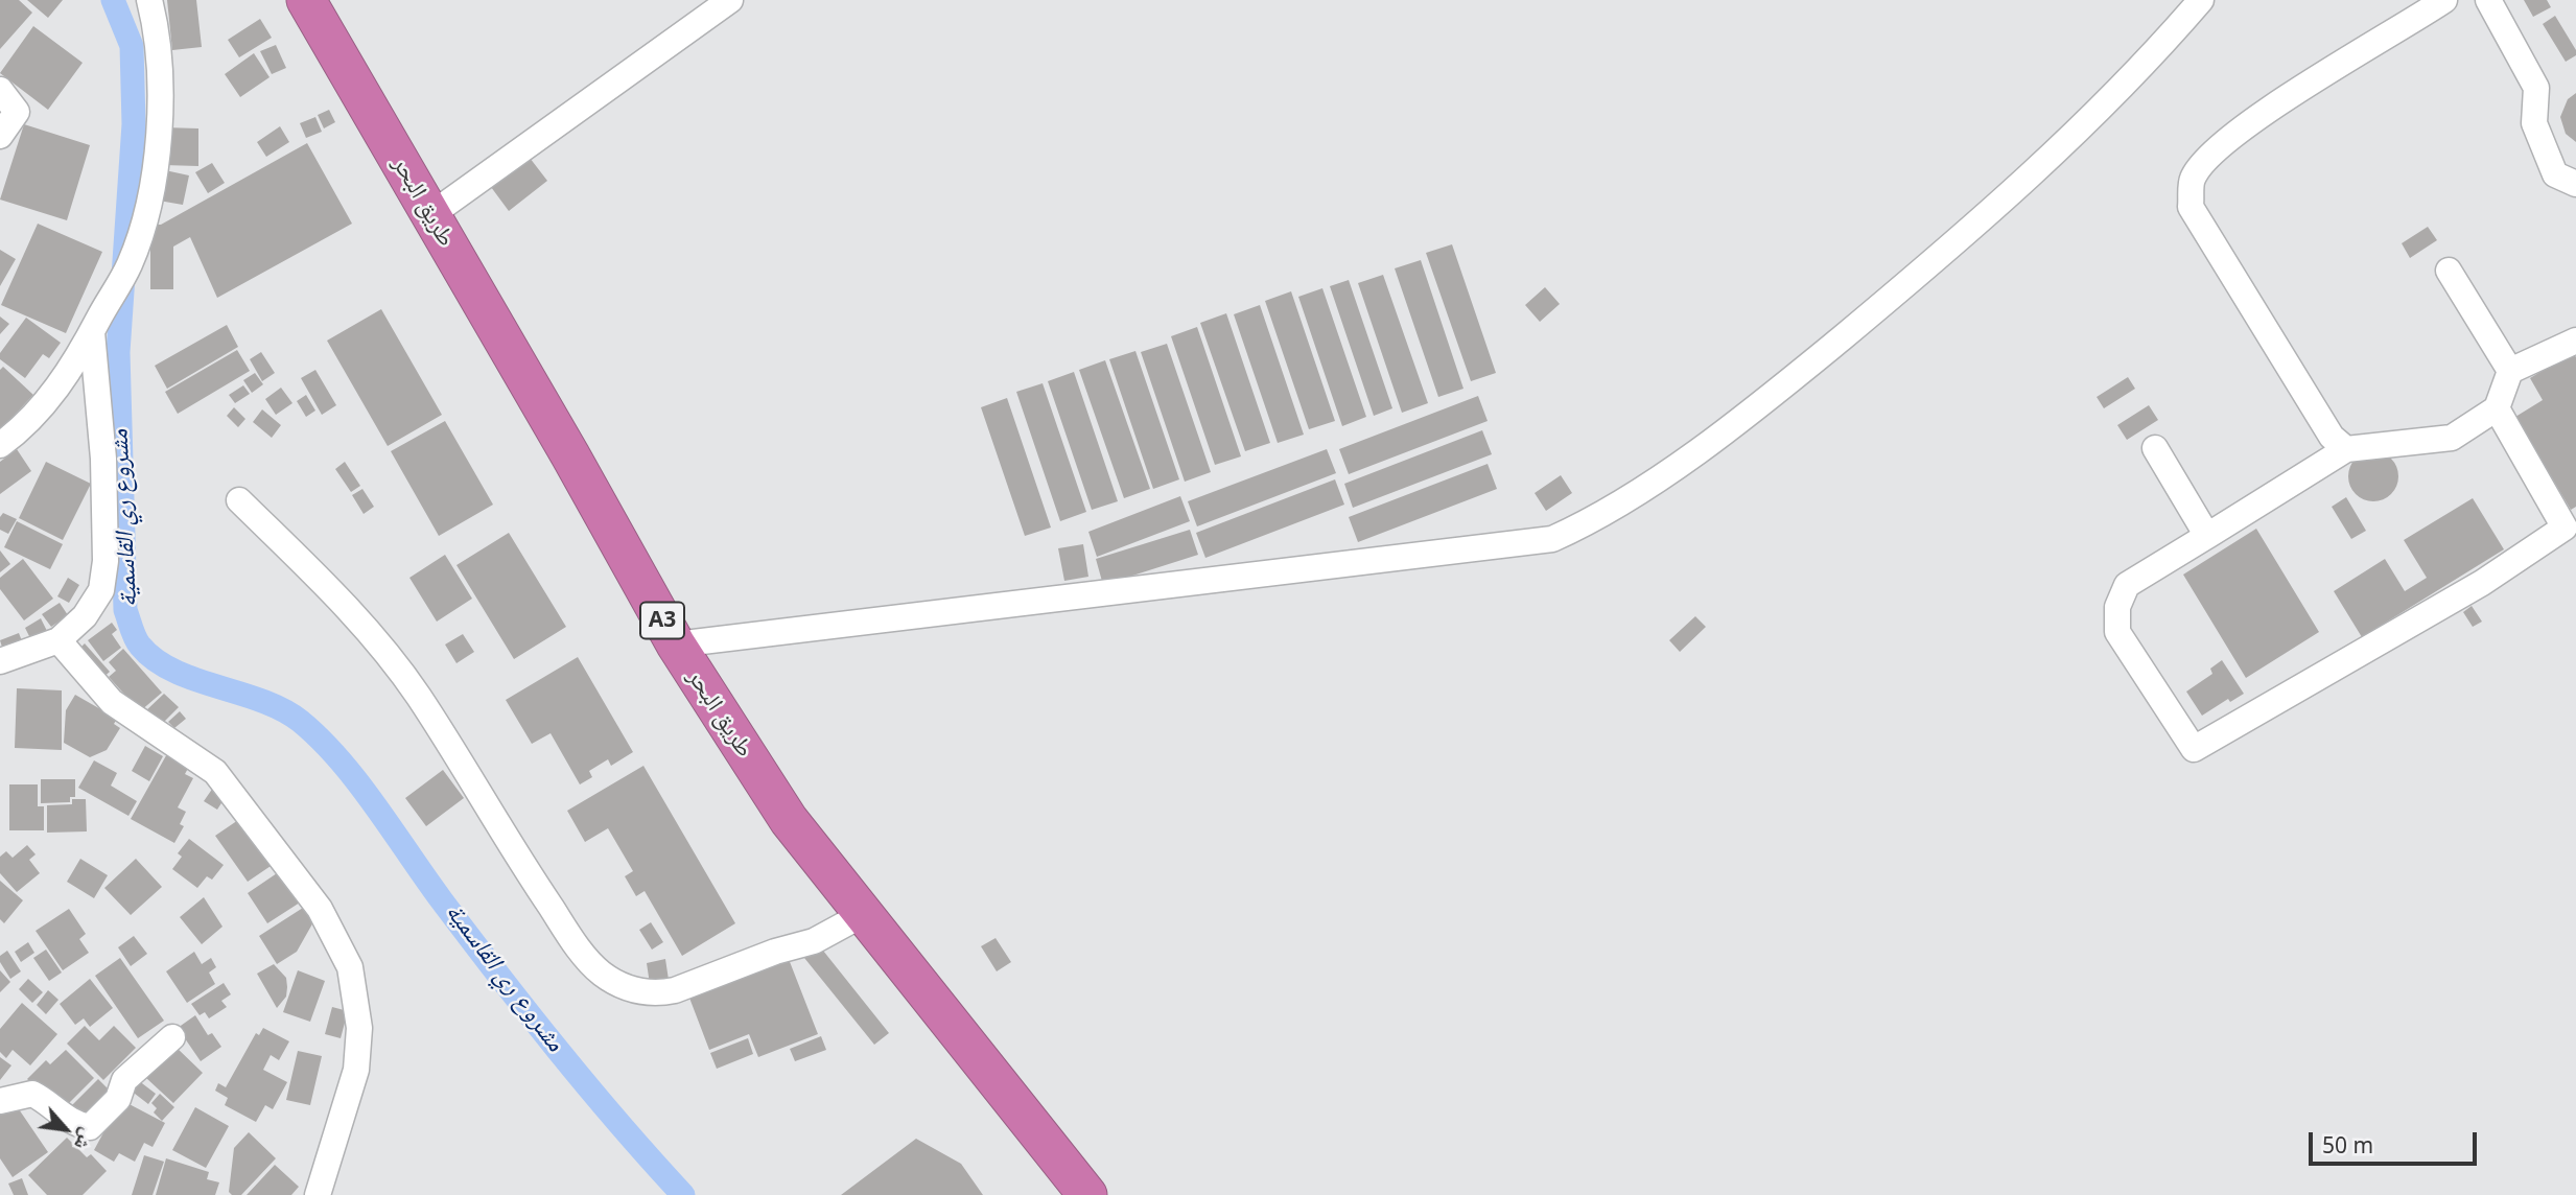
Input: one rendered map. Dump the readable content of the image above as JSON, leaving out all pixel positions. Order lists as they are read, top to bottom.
{
  "streets": {
    "highway": ["طريق البحر", "A3"]
  },
  "water": ["مشروع ري القاسمية"],
  "scale_bar": "50 m",
  "north": "bottom right"
}
